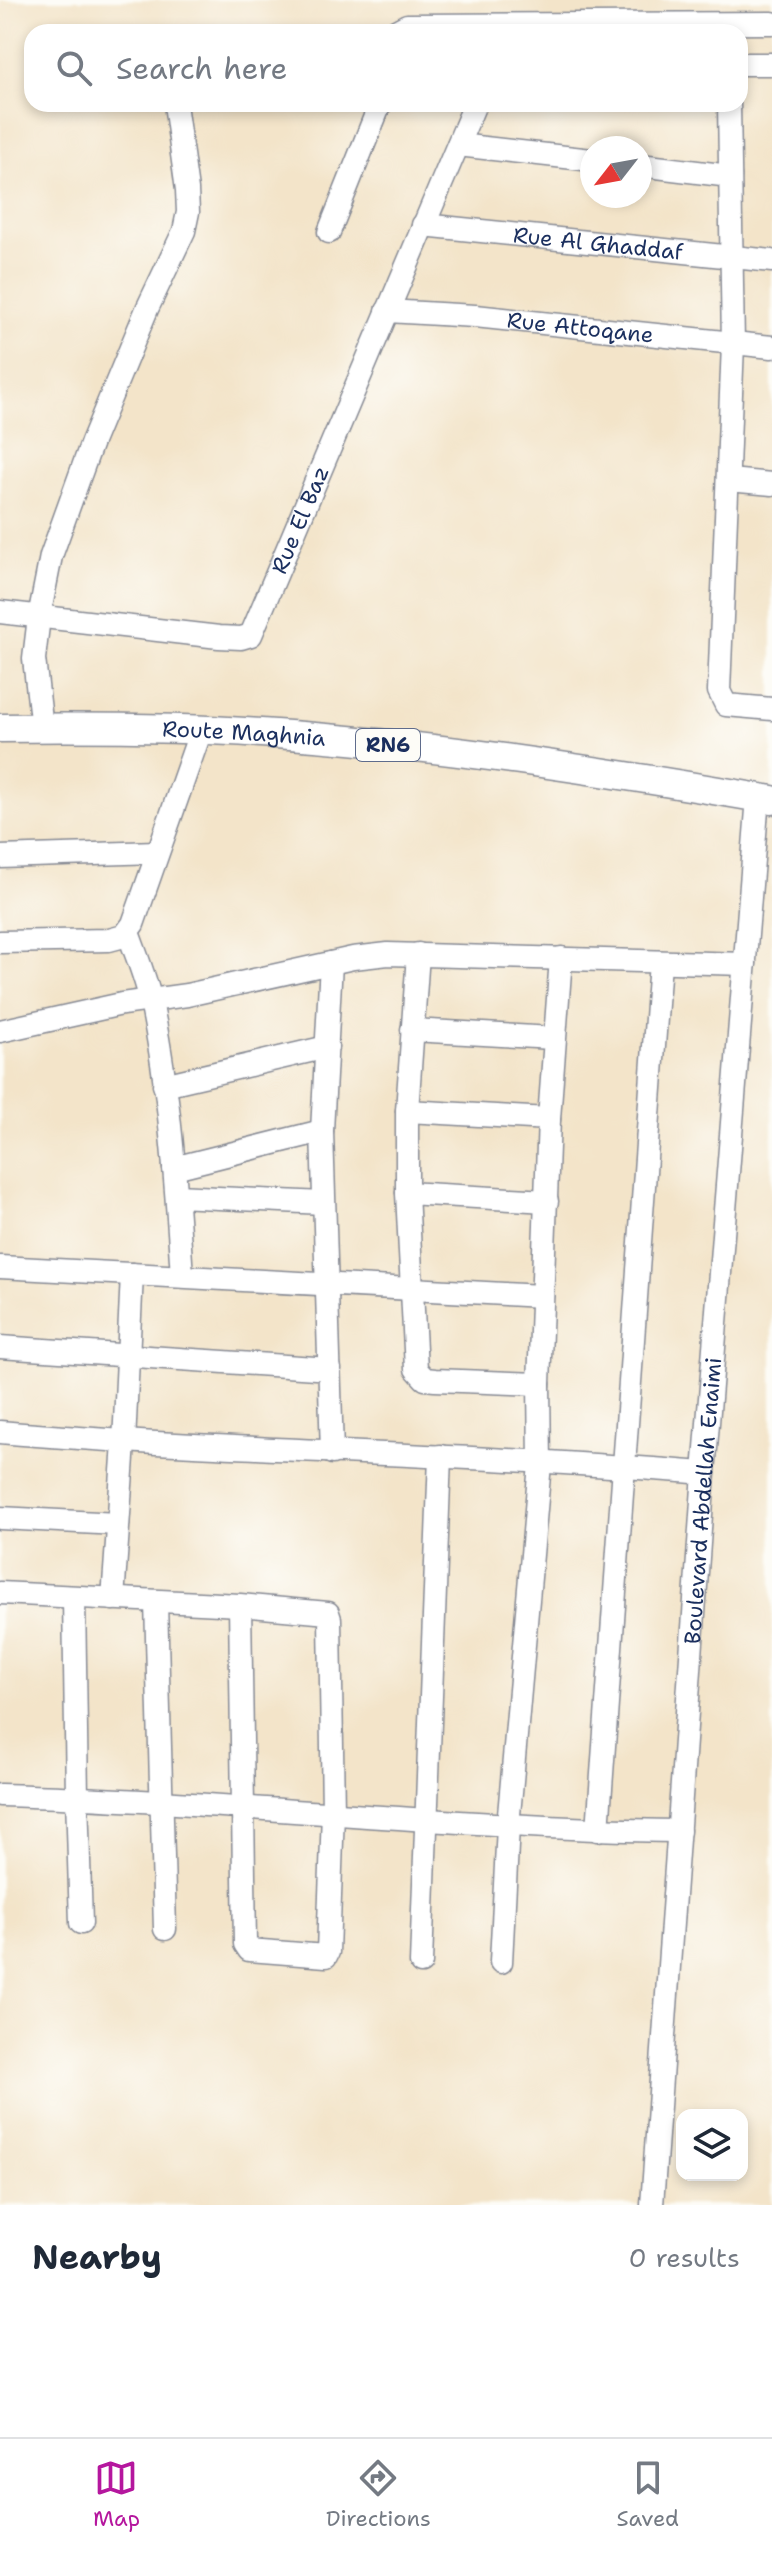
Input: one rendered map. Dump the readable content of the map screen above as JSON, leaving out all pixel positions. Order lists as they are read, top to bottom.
{
  "streets": {
    "main road": ["Route Maghnia", "RN6"],
    "street": [
      "Rue Al Ghaddaf",
      "Rue Attoqane",
      "Rue El Baz",
      "Boulevard Abdellah Enaimi"
    ]
  },
  "crossings": [
    ["Rue Al Ghaddaf", "Rue El Baz"],
    ["Rue Attoqane", "Rue El Baz"],
    ["Route Maghnia", "Boulevard Abdellah Enaimi"]
  ],
  "north": "bottom left",
  "page": {
    "search": "Search here",
    "heading": ["Nearby", "0 results"],
    "nav": ["Map", "Directions", "Saved"]
  }
}
